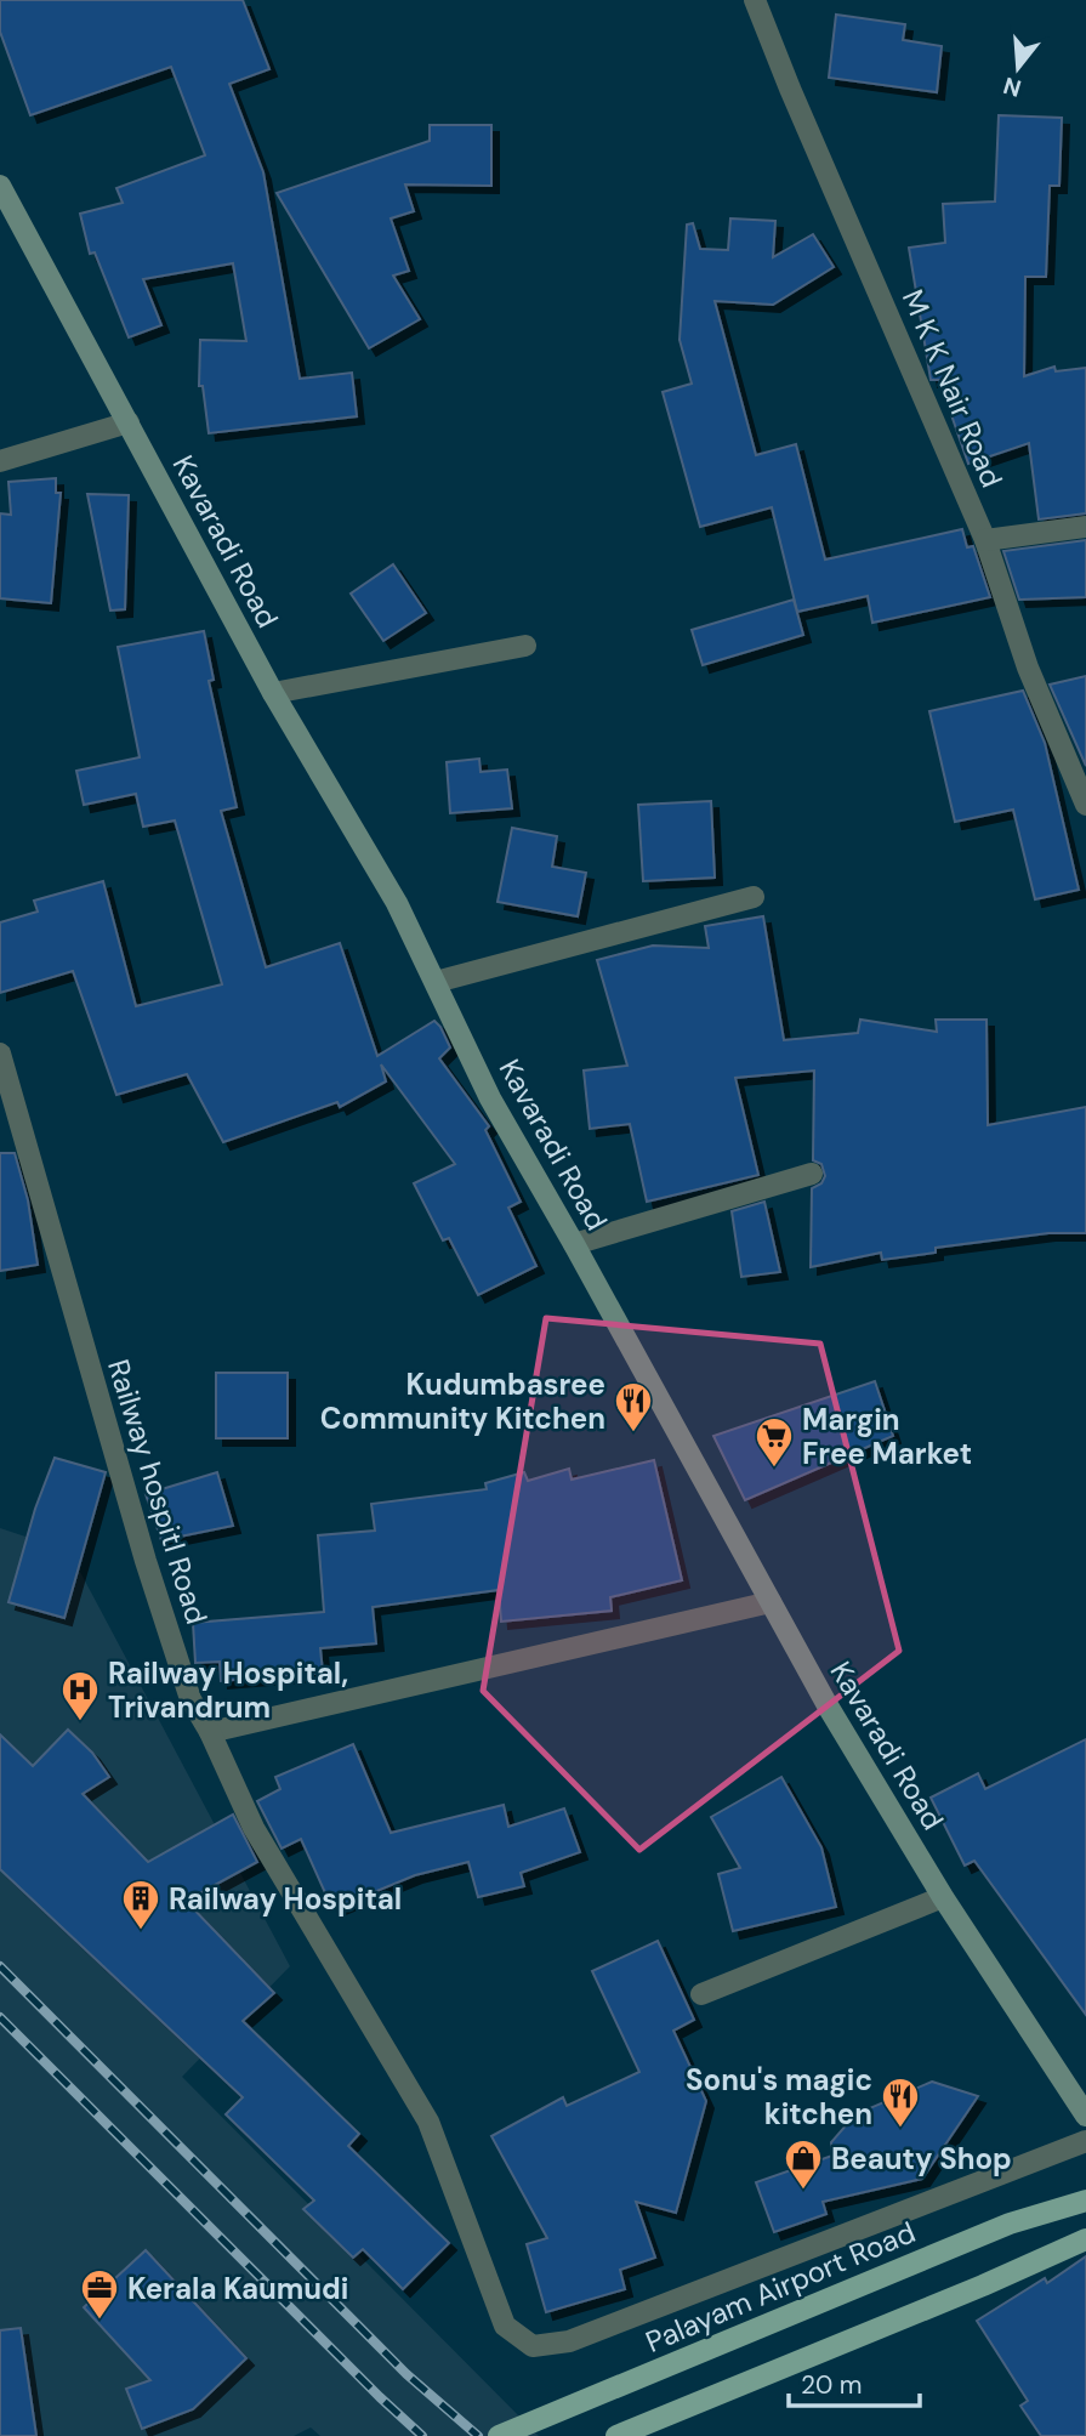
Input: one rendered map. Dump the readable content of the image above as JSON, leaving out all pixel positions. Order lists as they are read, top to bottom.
{
  "streets": {
    "main road": ["Kavaradi Road", "Palayam Airport Road"],
    "street": ["M K K Nair Road", "Railway hospitl Road"]
  },
  "places": {
    "restaurant": ["Kudumbasree Community Kitchen", "Sonu's magic kitchen"],
    "supermarket": ["Margin Free Market"],
    "hospital": ["Railway Hospital, Trivandrum"],
    "building": ["Railway Hospital"],
    "shop": ["Beauty Shop"],
    "office": ["Kerala Kaumudi"]
  },
  "scale_bar": "20 m",
  "north": "bottom"
}
